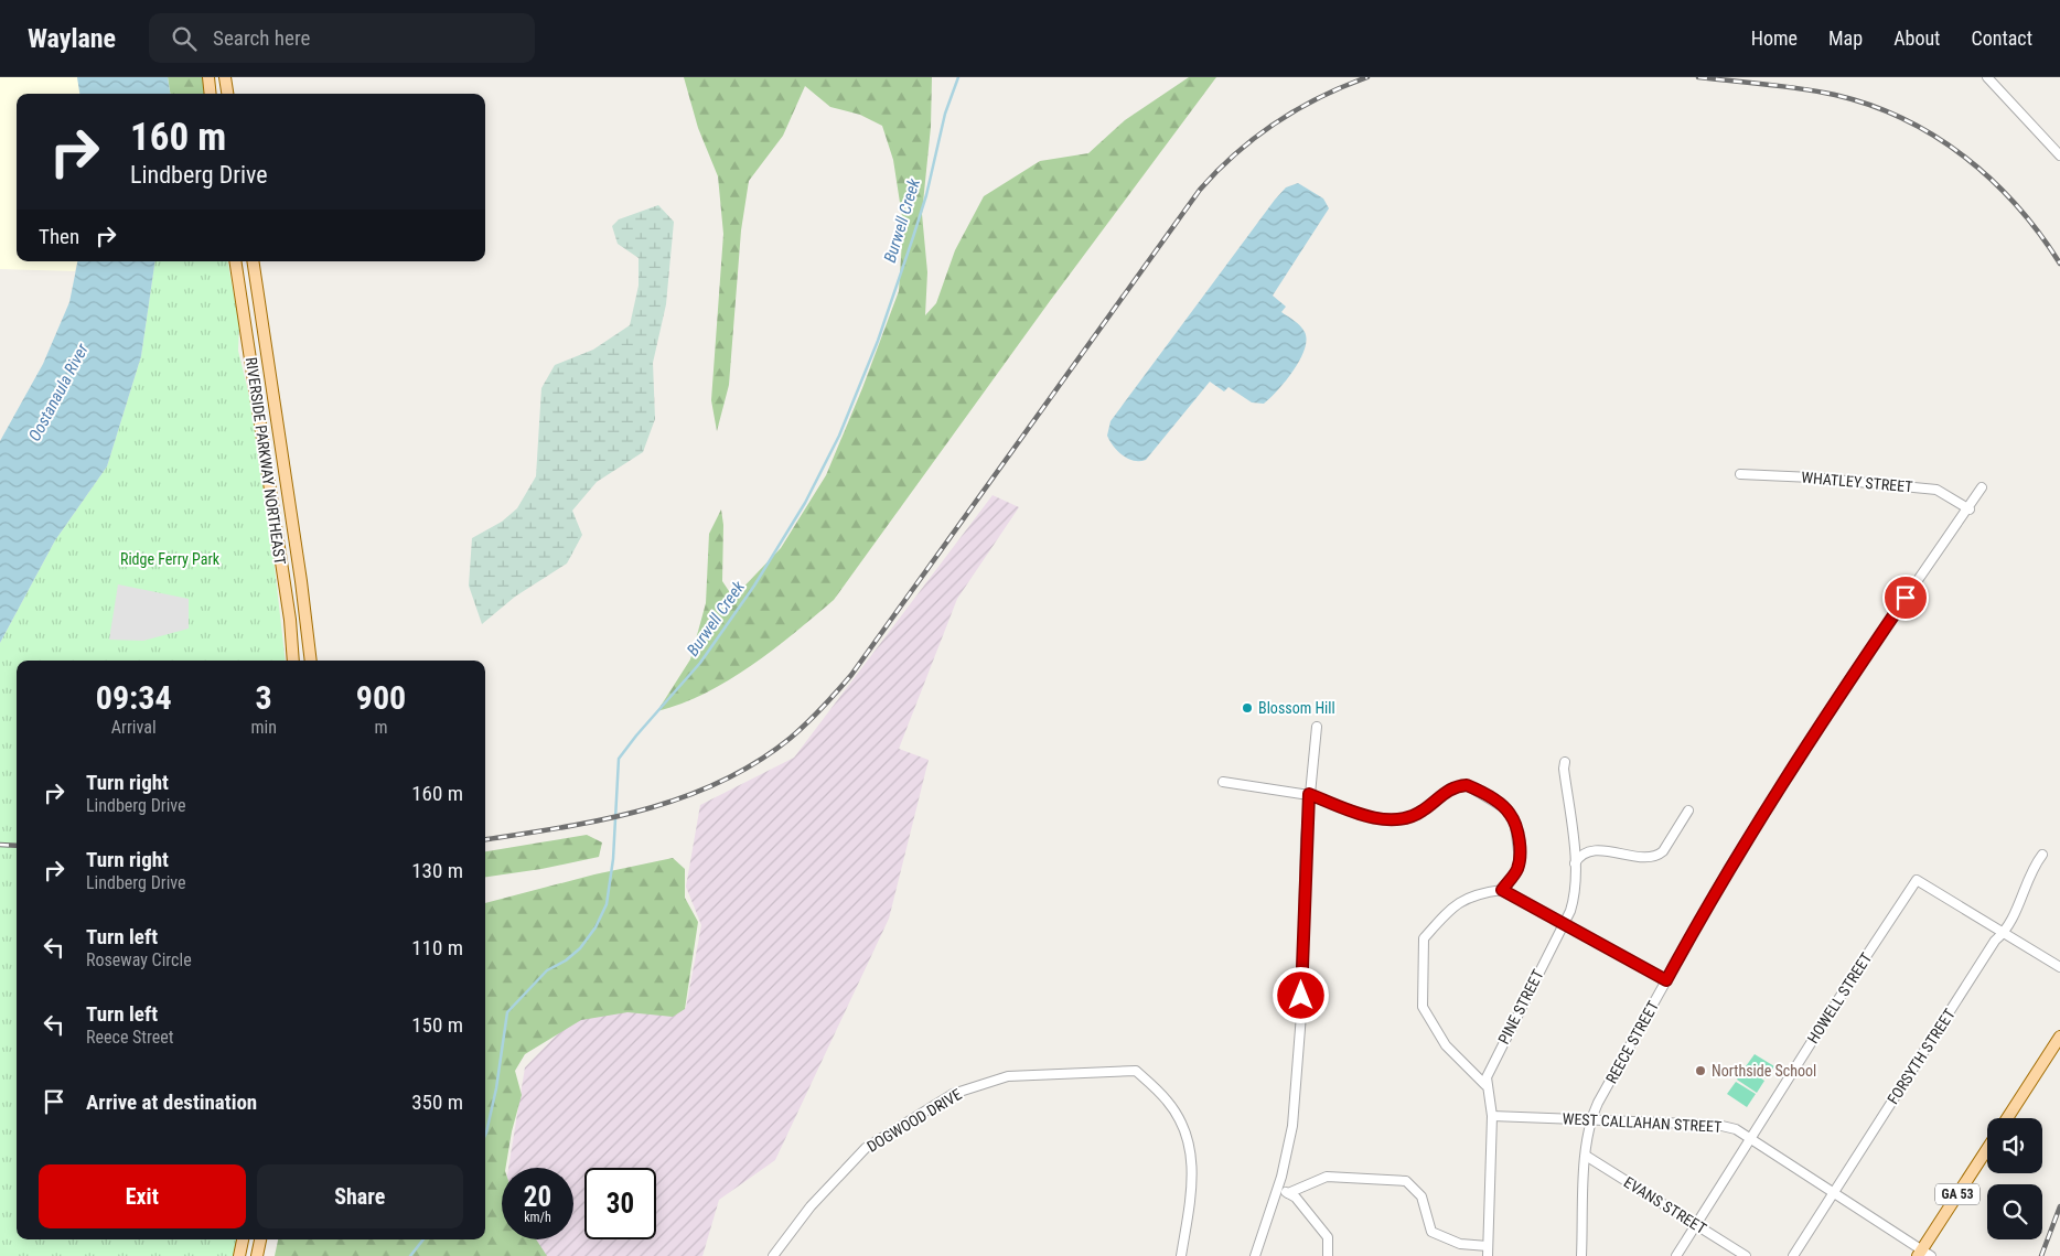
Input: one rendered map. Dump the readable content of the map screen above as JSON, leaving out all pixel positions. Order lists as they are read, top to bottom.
{
  "streets": {
    "main road": ["RIVERSIDE PARKWAY NORTHEAST", "GA 53"],
    "street": [
      "WHATLEY STREET",
      "HOWELL STREET",
      "PINE STREET",
      "REECE STREET",
      "FORSYTH STREET",
      "DOGWOOD DRIVE",
      "WEST CALLAHAN STREET",
      "EVANS STREET"
    ]
  },
  "crossings": [
    ["WHATLEY STREET", "REECE STREET"],
    ["HOWELL STREET", "FORSYTH STREET"],
    ["HOWELL STREET", "WEST CALLAHAN STREET"],
    ["HOWELL STREET", "EVANS STREET"],
    ["PINE STREET", "WEST CALLAHAN STREET"],
    ["REECE STREET", "WEST CALLAHAN STREET"],
    ["REECE STREET", "EVANS STREET"],
    ["FORSYTH STREET", "WEST CALLAHAN STREET"],
    ["WEST CALLAHAN STREET", "GA 53"]
  ],
  "water": ["Burwell Creek", "Oostanaula River"],
  "parks": ["Ridge Ferry Park"],
  "places": ["Blossom Hill", "Northside School"],
  "page": {
    "header": "Waylane",
    "search": "Search here",
    "nav": [
      "Home",
      "Map",
      "About",
      "Contact"
    ],
    "turn": ["160 m", "Lindberg Drive"],
    "then": "Then",
    "eta": [
      "09:34",
      "Arrival",
      "3",
      "min",
      "900",
      "m"
    ],
    "list": [
      {
        "name": "Turn right",
        "note": "Lindberg Drive",
        "value": "160 m"
      },
      {
        "name": "Turn right",
        "note": "Lindberg Drive",
        "value": "130 m"
      },
      {
        "name": "Turn left",
        "note": "Roseway Circle",
        "value": "110 m"
      },
      {
        "name": "Turn left",
        "note": "Reece Street",
        "value": "150 m"
      },
      {
        "name": "Arrive at destination",
        "value": "350 m"
      }
    ],
    "buttons": ["Exit", "Share"],
    "speed": "20 km/h",
    "limit": "30"
  }
}
